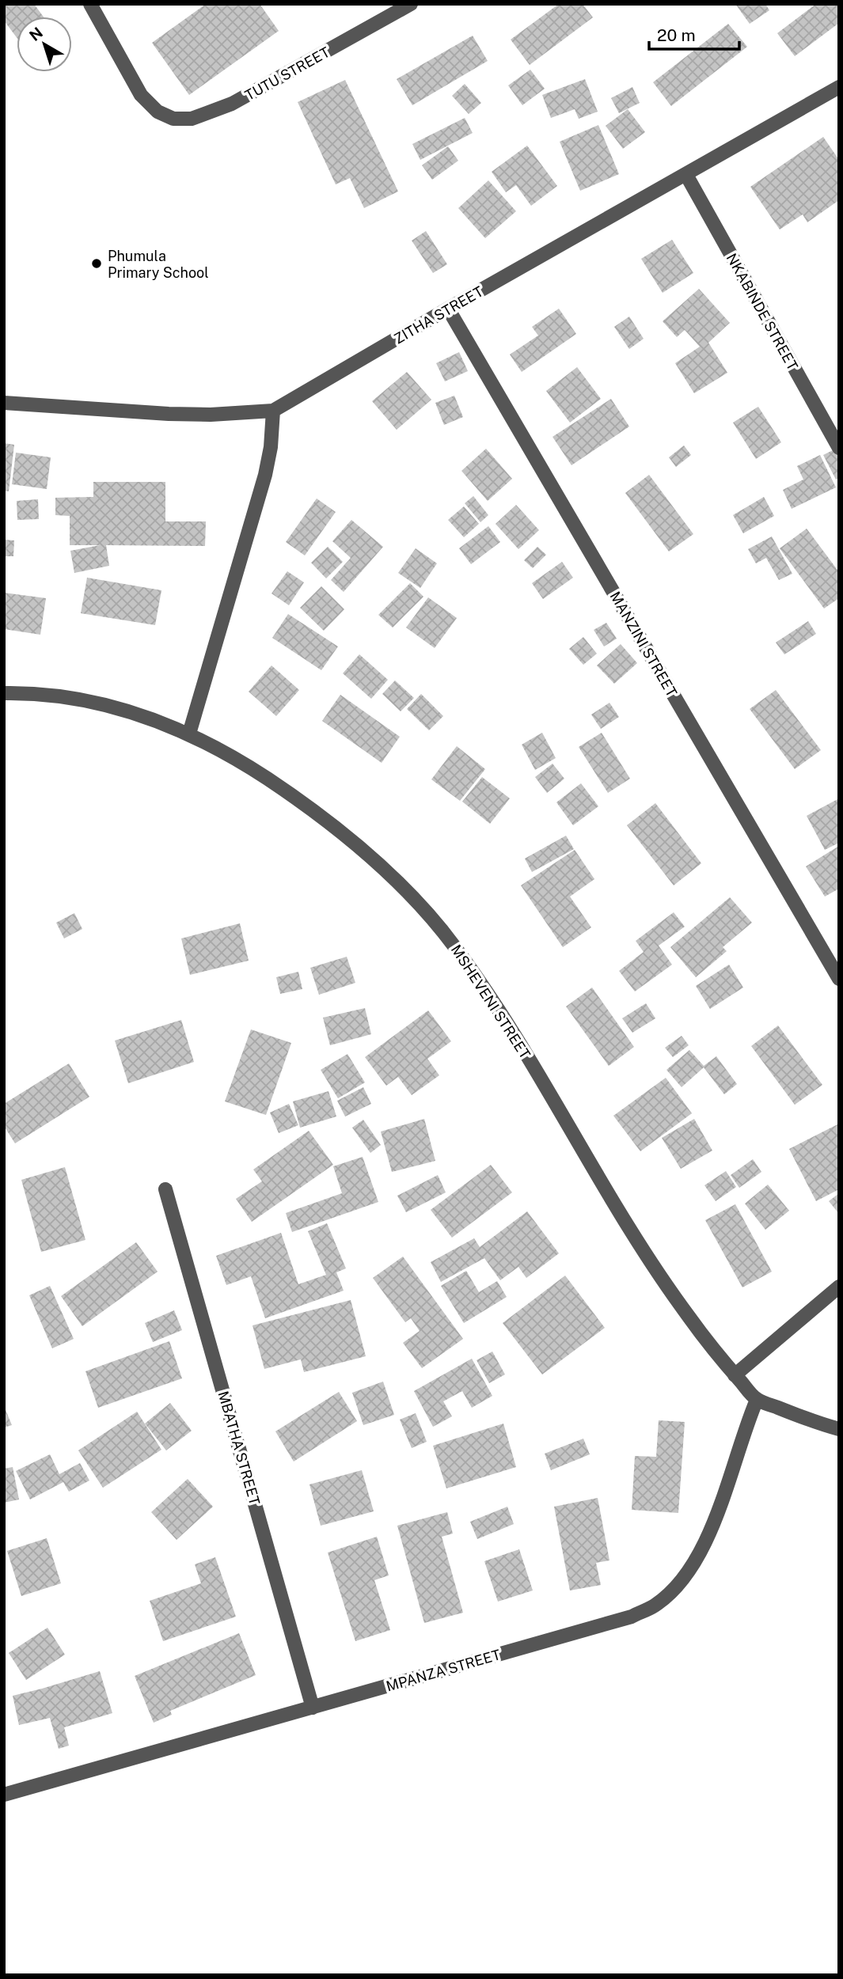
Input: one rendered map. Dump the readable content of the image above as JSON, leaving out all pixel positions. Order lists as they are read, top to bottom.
{
  "streets": {
    "street": [
      "TUTU STREET",
      "NKABINDE STREET",
      "ZITHA STREET",
      "MANZINI STREET",
      "MSHEVENI STREET",
      "MBATHA STREET",
      "MPANZA STREET"
    ]
  },
  "crossings": [
    ["NKABINDE STREET", "ZITHA STREET"],
    ["ZITHA STREET", "MANZINI STREET"],
    ["MSHEVENI STREET", "MPANZA STREET"],
    ["MBATHA STREET", "MPANZA STREET"]
  ],
  "places": ["Phumula Primary School"],
  "scale_bar": "20 m",
  "north": "top left"
}
